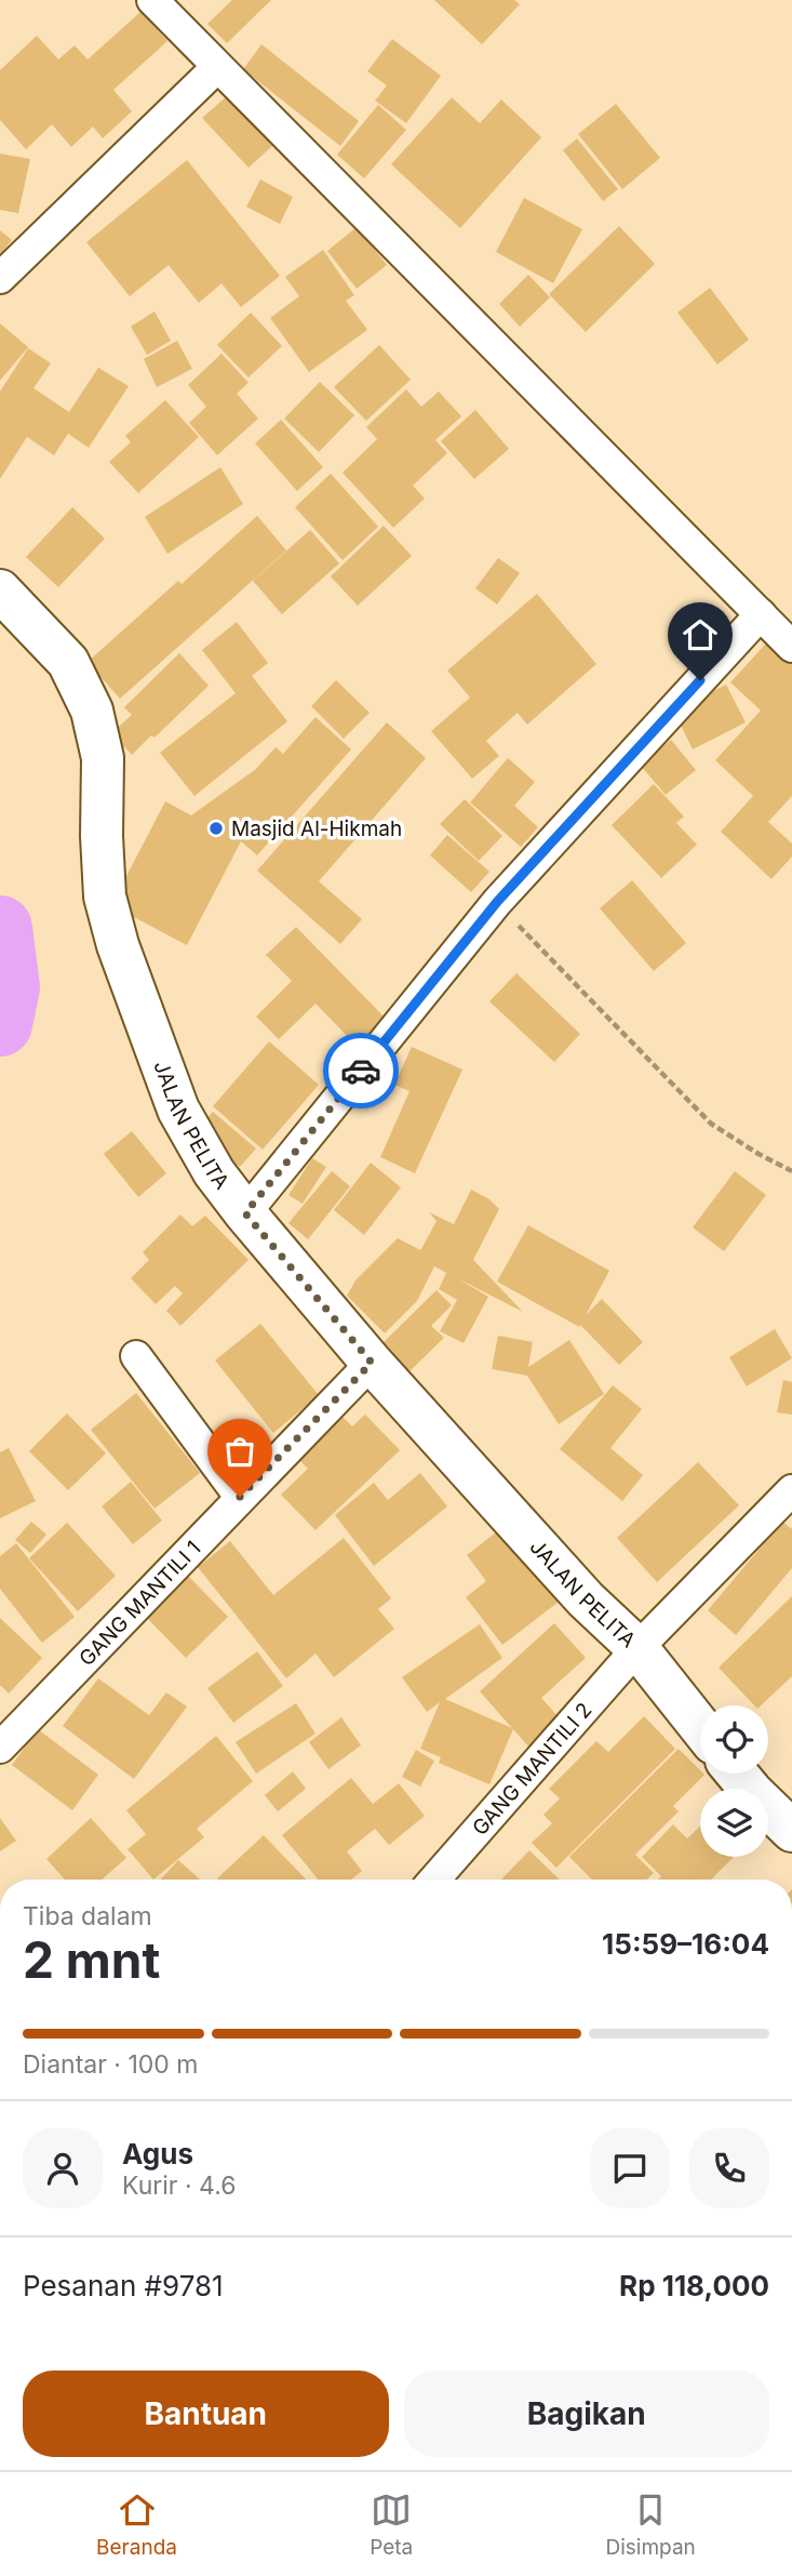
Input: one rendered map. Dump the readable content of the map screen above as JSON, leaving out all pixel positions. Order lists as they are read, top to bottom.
{
  "streets": {
    "street": ["JALAN PELITA", "GANG MANTILI 1", "GANG MANTILI 2"]
  },
  "crossings": [
    ["JALAN PELITA", "GANG MANTILI 1"],
    ["JALAN PELITA", "GANG MANTILI 2"]
  ],
  "places": ["Masjid Al-Hikmah"],
  "page": {
    "heading": ["2 mnt", "Tiba dalam", "15:59–16:04"],
    "panel": [
      "Agus",
      "Kurir · 4.6",
      "Pesanan #9781",
      "Rp 118,000"
    ],
    "bar": "Diantar · 100 m",
    "buttons": ["Bantuan", "Bagikan"],
    "tabs": ["Beranda", "Peta", "Disimpan"]
  }
}
